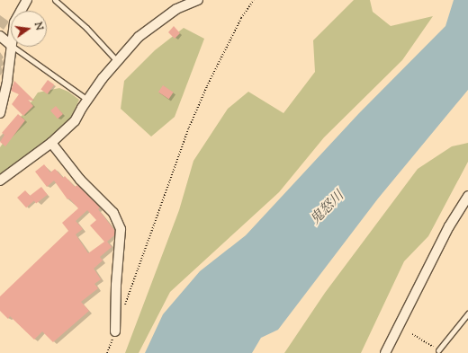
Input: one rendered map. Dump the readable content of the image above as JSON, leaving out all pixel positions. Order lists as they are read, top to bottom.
{
  "water": ["鬼怒川"],
  "north": "right"
}
